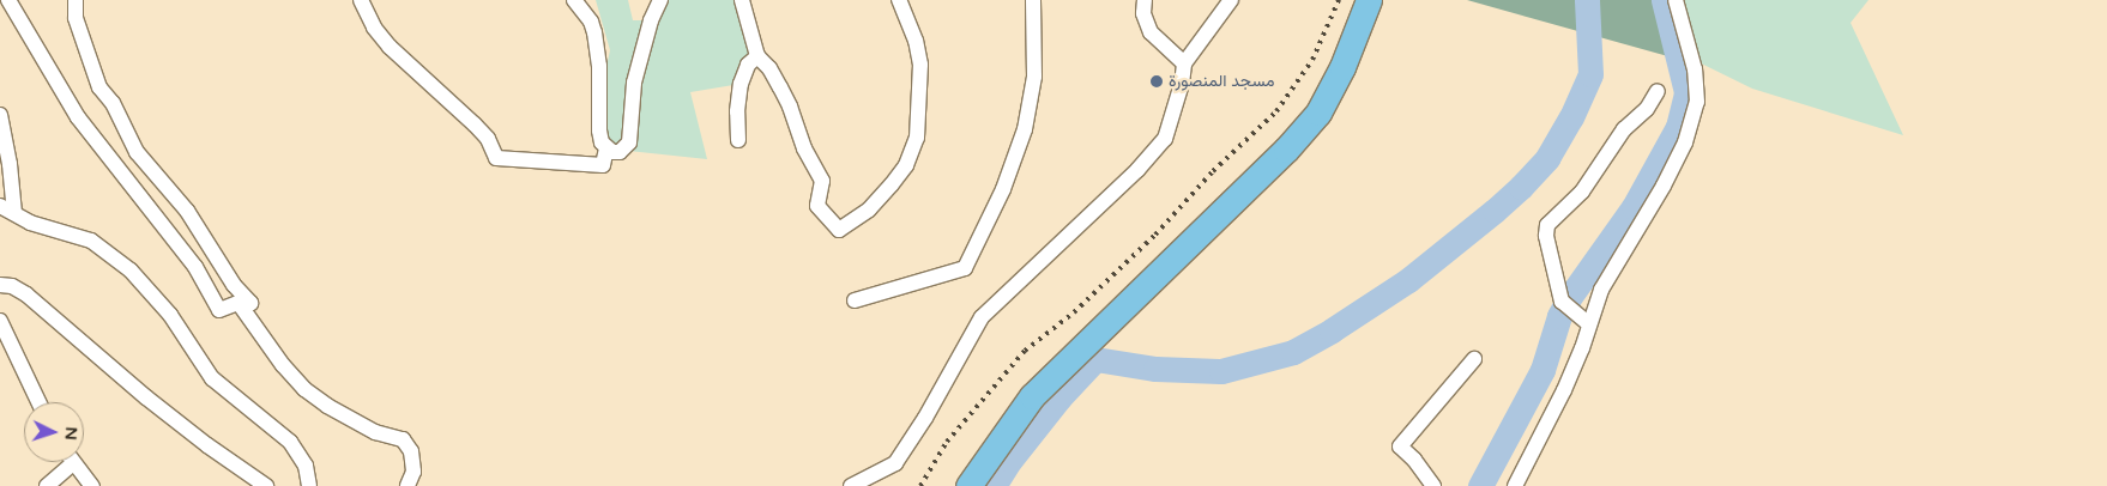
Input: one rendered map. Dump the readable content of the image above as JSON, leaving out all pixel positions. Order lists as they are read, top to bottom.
{
  "places": ["مسجد المنصورة"],
  "north": "right"
}
